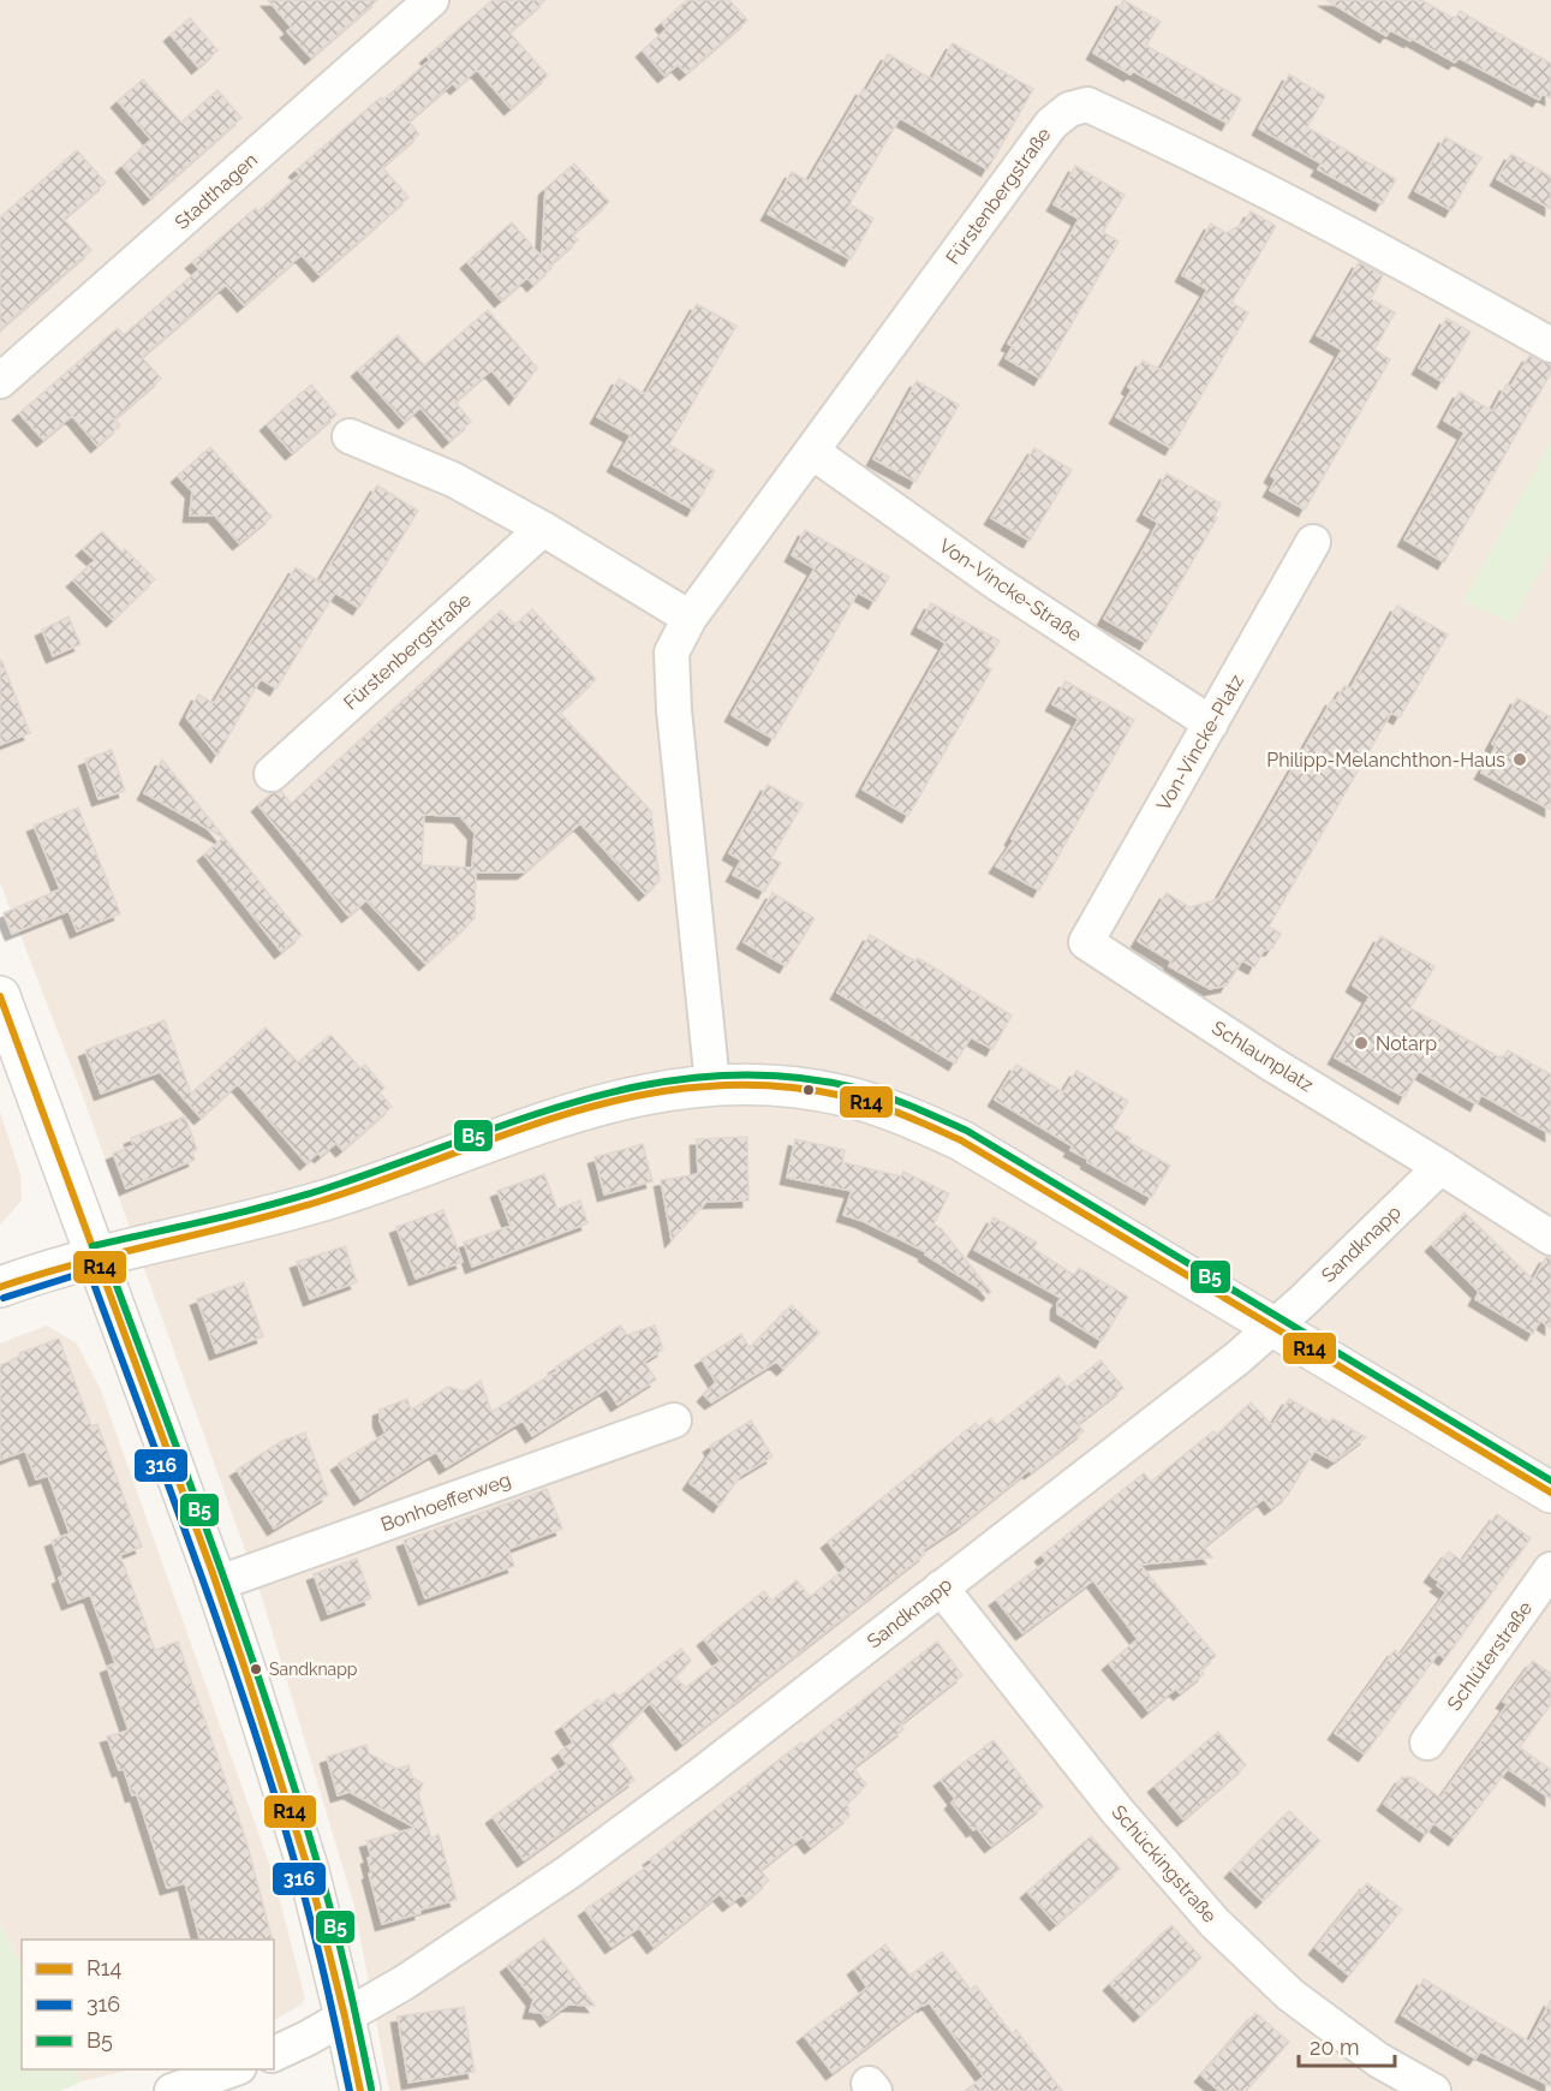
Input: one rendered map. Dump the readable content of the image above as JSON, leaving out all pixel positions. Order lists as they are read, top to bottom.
{
  "streets": {
    "street": [
      "Stadthagen",
      "Fürstenbergstraße",
      "Von-Vincke-Straße",
      "Von-Vincke-Platz",
      "Schlaunplatz",
      "Sandknapp",
      "Bonhoefferweg",
      "Schlüterstraße",
      "Schückingstraße"
    ]
  },
  "crossings": [
    ["Fürstenbergstraße", "Von-Vincke-Straße"],
    ["Von-Vincke-Straße", "Von-Vincke-Platz"],
    ["Von-Vincke-Platz", "Schlaunplatz"],
    ["Schlaunplatz", "Sandknapp"],
    ["Sandknapp", "Schückingstraße"]
  ],
  "places": ["Philipp-Melanchthon-Haus", "Notarp", "Sandknapp"],
  "lines": ["transit line R14", "transit line B5", "transit line 316"],
  "legend": ["R14", "316", "B5"],
  "scale_bar": "20 m"
}
